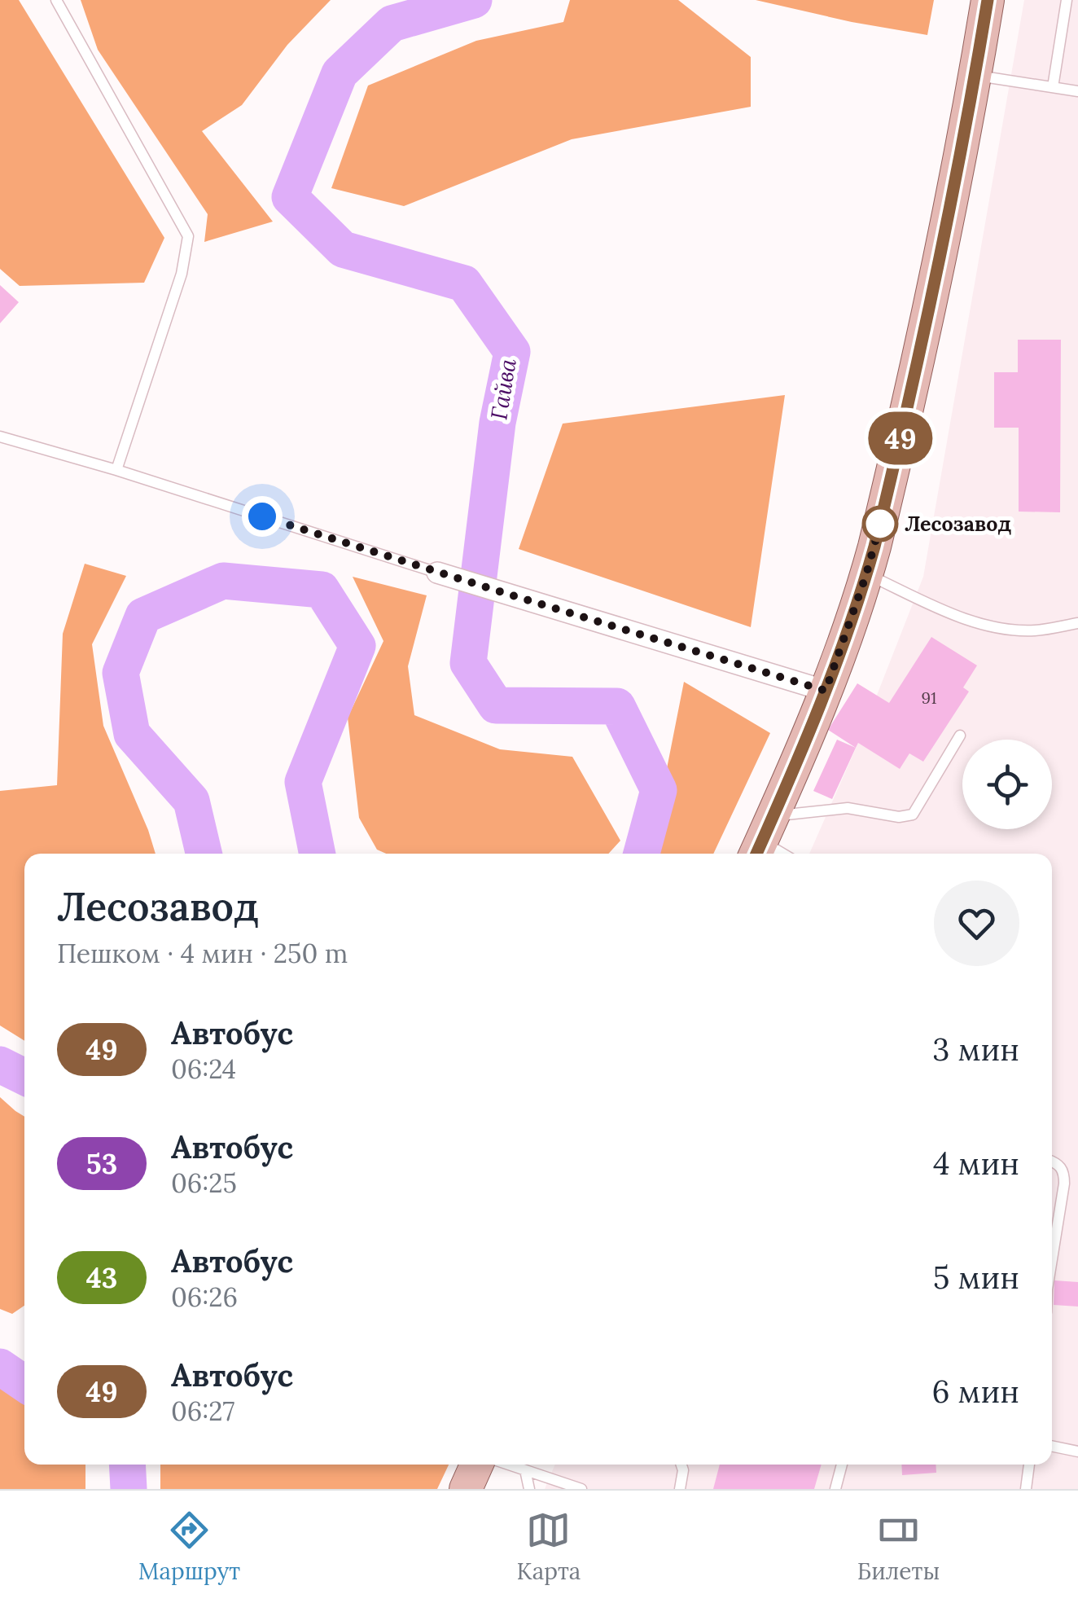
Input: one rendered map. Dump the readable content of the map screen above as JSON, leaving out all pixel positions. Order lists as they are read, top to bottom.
{
  "water": ["Гайва"],
  "places": ["Лесозавод"],
  "lines": ["bus line 49"],
  "house_numbers": ["91"],
  "page": {
    "on_map": "49",
    "heading": ["Лесозавод", "Пешком · 4 мин · 250 m"],
    "list": [
      {
        "mark": "49",
        "name": "Автобус",
        "note": "06:24",
        "value": "3 мин"
      },
      {
        "mark": "53",
        "name": "Автобус",
        "note": "06:25",
        "value": "4 мин"
      },
      {
        "mark": "43",
        "name": "Автобус",
        "note": "06:26",
        "value": "5 мин"
      },
      {
        "mark": "49",
        "name": "Автобус",
        "note": "06:27",
        "value": "6 мин"
      }
    ],
    "tabs": ["Маршрут", "Карта", "Билеты"]
  }
}
